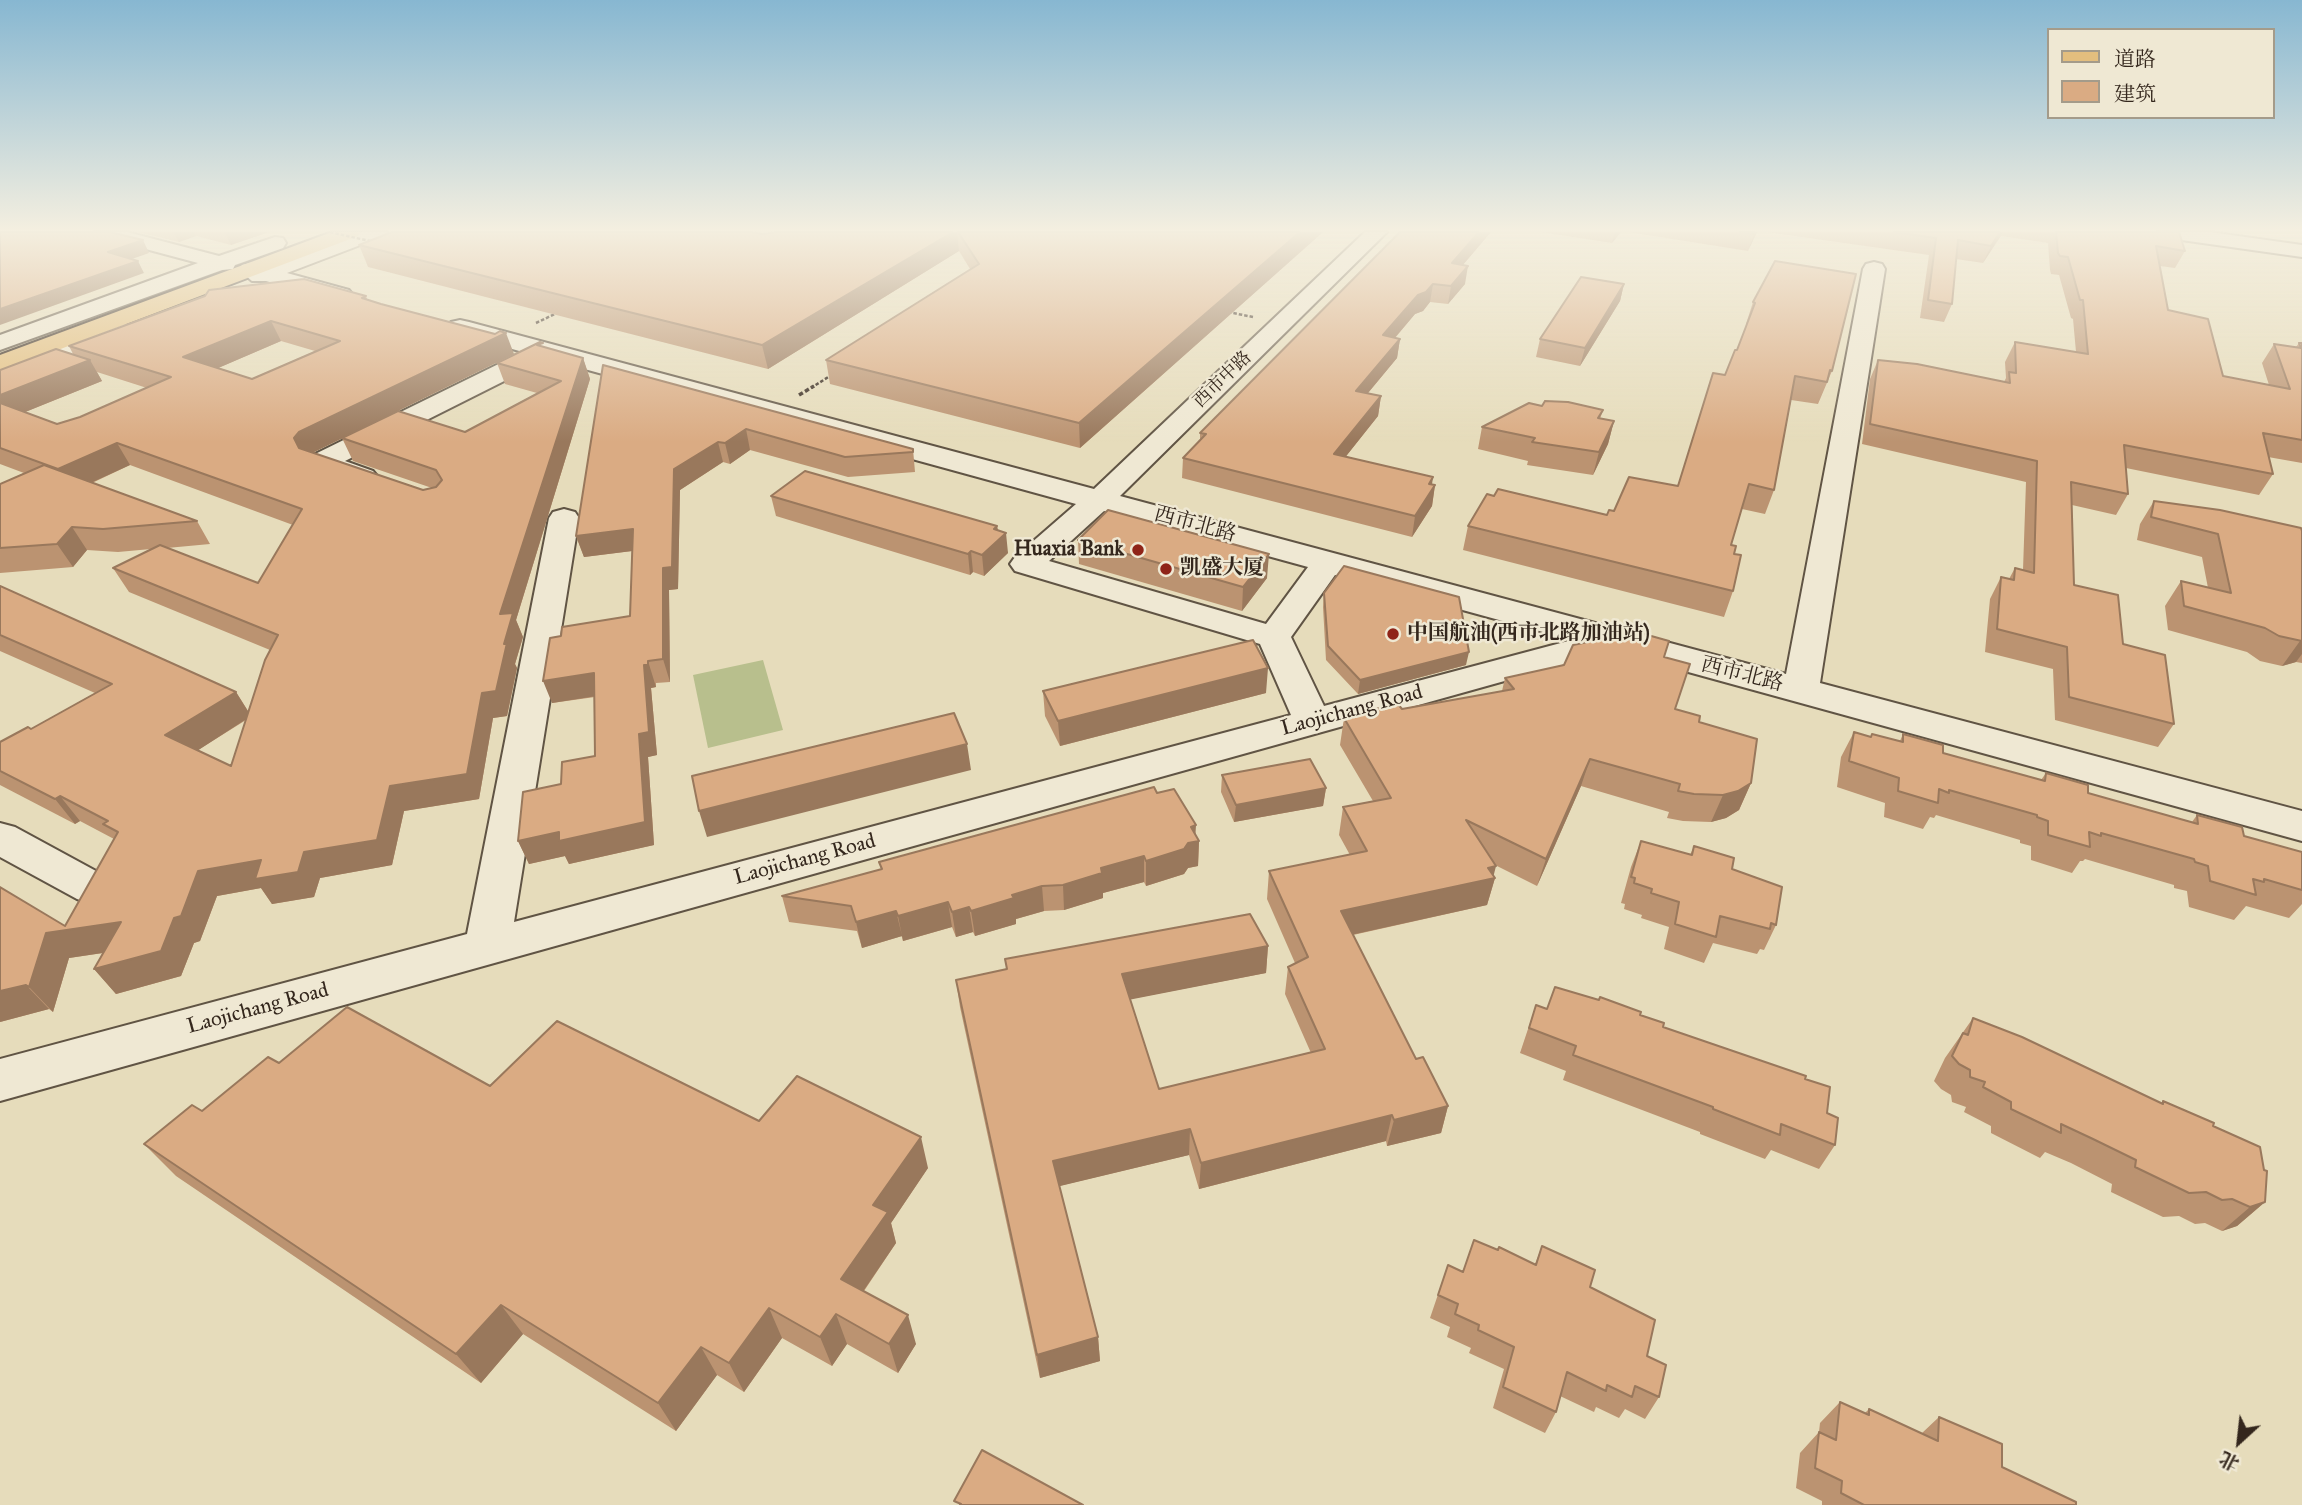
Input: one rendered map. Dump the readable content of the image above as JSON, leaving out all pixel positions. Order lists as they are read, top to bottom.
{
  "streets": {
    "street": ["西市中路", "西市北路", "Laojichang Road"]
  },
  "crossings": [
    ["西市中路", "西市北路"],
    ["西市北路", "Laojichang Road"]
  ],
  "places": ["Huaxia Bank", "凯盛大厦", "中国航油(西市北路加油站)"],
  "legend": ["道路", "建筑"],
  "north": "bottom left"
}
